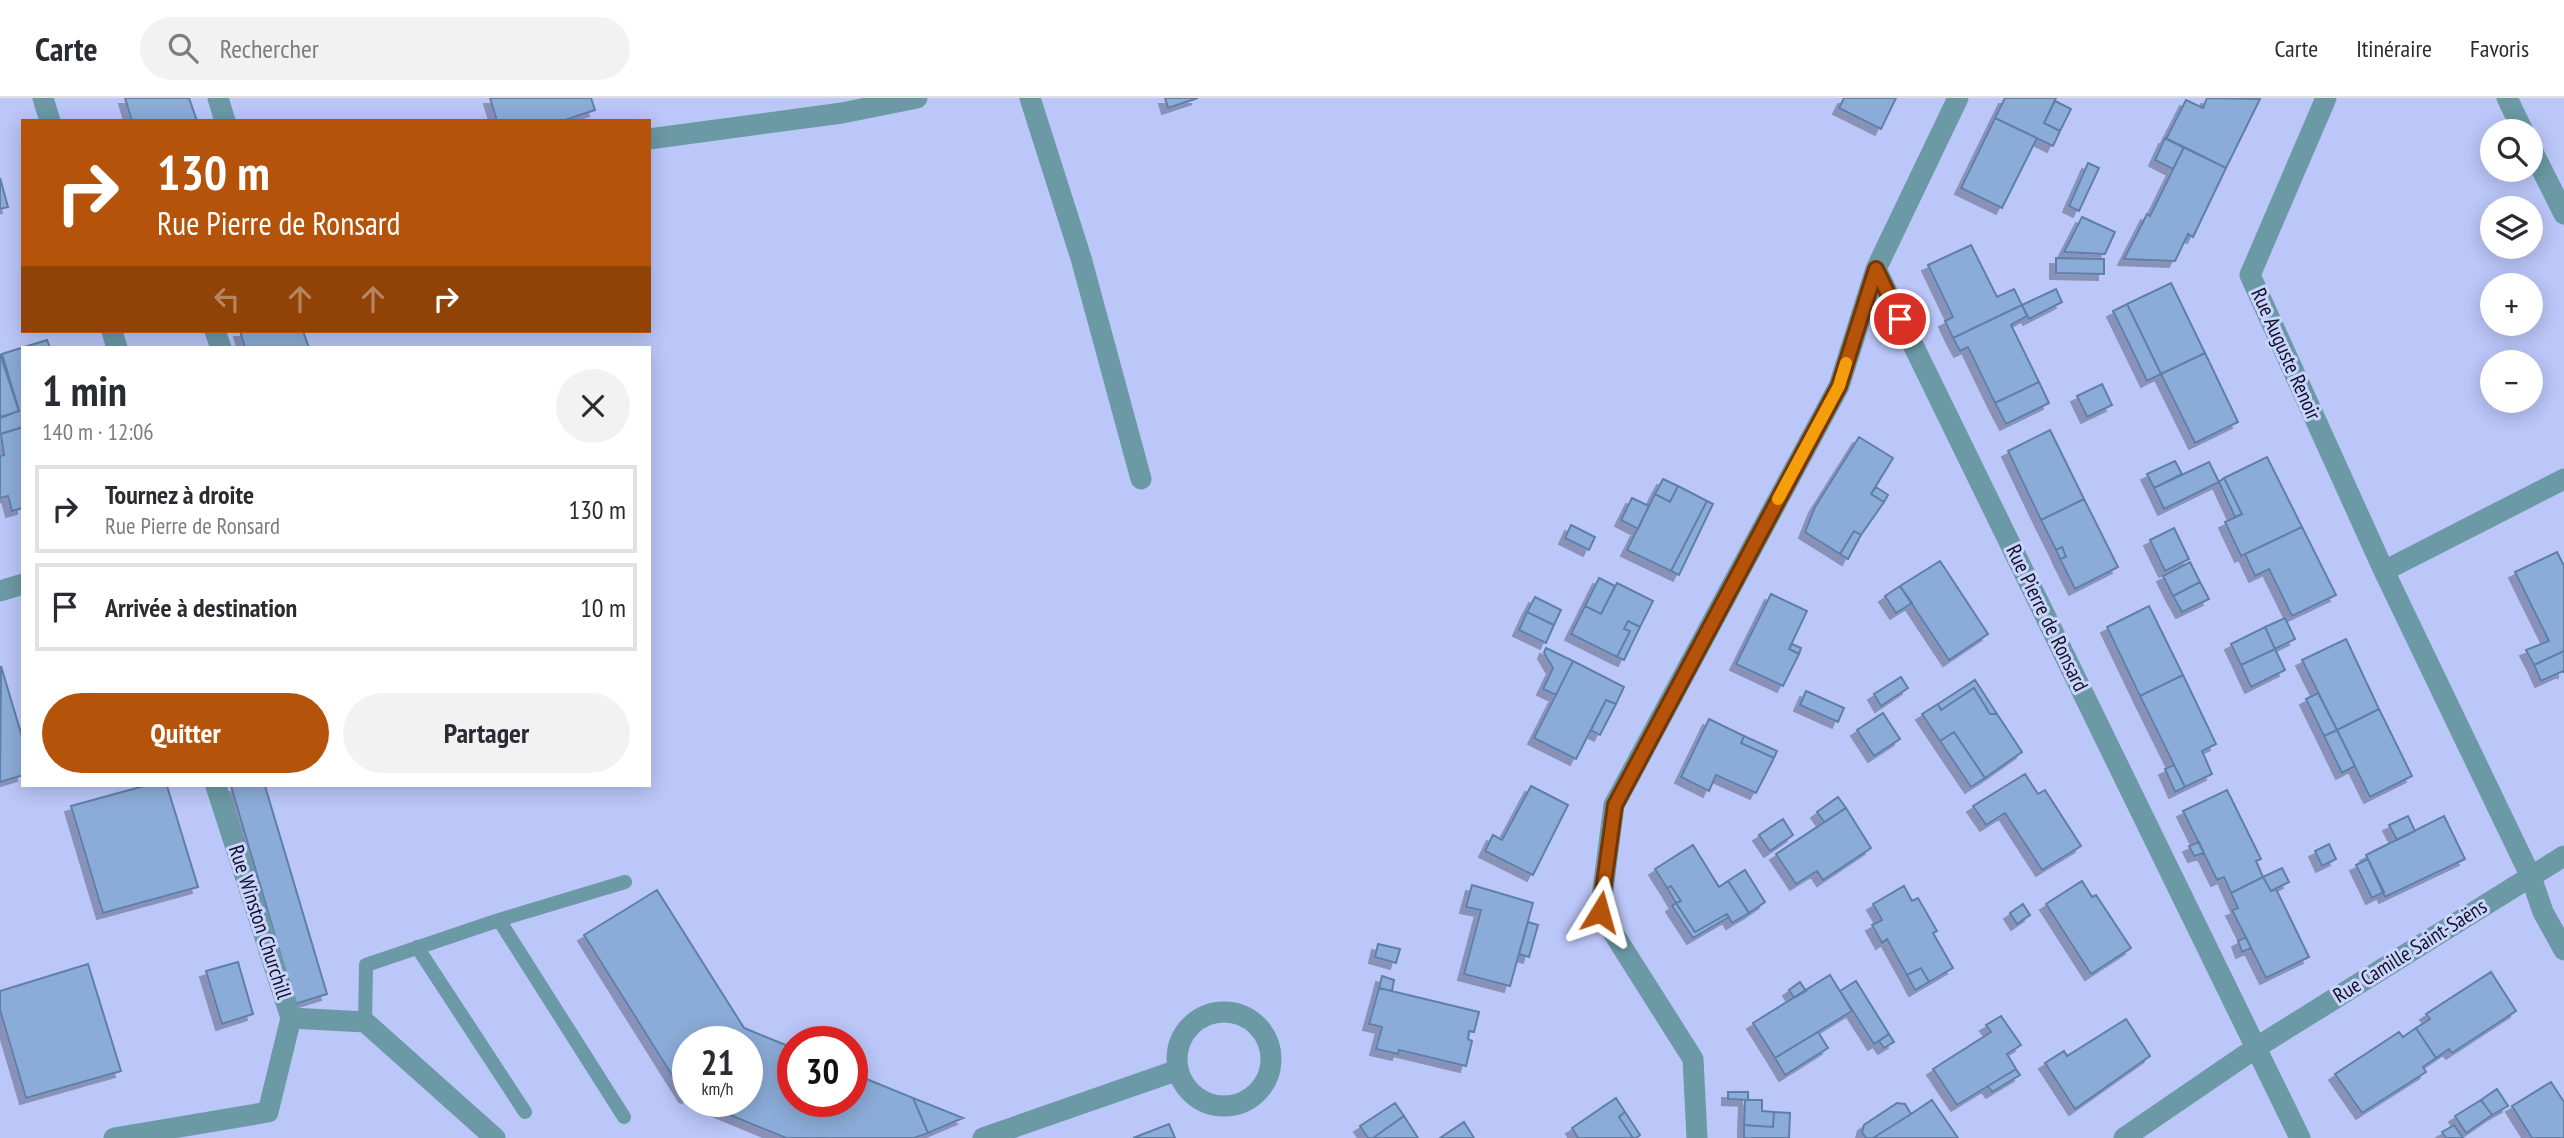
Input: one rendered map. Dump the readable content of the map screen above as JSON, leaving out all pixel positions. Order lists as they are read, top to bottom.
{
  "streets": {
    "street": [
      "Rue Auguste Renoir",
      "Rue Pierre de Ronsard",
      "Rue Winston Churchill",
      "Rue Camille Saint-Saëns"
    ]
  },
  "crossings": [
    ["Rue Auguste Renoir", "Rue Camille Saint-Saëns"],
    ["Rue Pierre de Ronsard", "Rue Camille Saint-Saëns"]
  ],
  "page": {
    "header": "Carte",
    "search": "Rechercher",
    "nav": ["Carte", "Itinéraire", "Favoris"],
    "map_buttons": ["+", "−"],
    "turn": ["130 m", "Rue Pierre de Ronsard"],
    "heading": ["1 min", "140 m · 12:06"],
    "list": [
      {
        "name": "Tournez à droite",
        "note": "Rue Pierre de Ronsard",
        "value": "130 m"
      },
      {
        "name": "Arrivée à destination",
        "value": "10 m"
      }
    ],
    "buttons": ["Quitter", "Partager"],
    "speed": "21 km/h",
    "limit": "30"
  }
}
